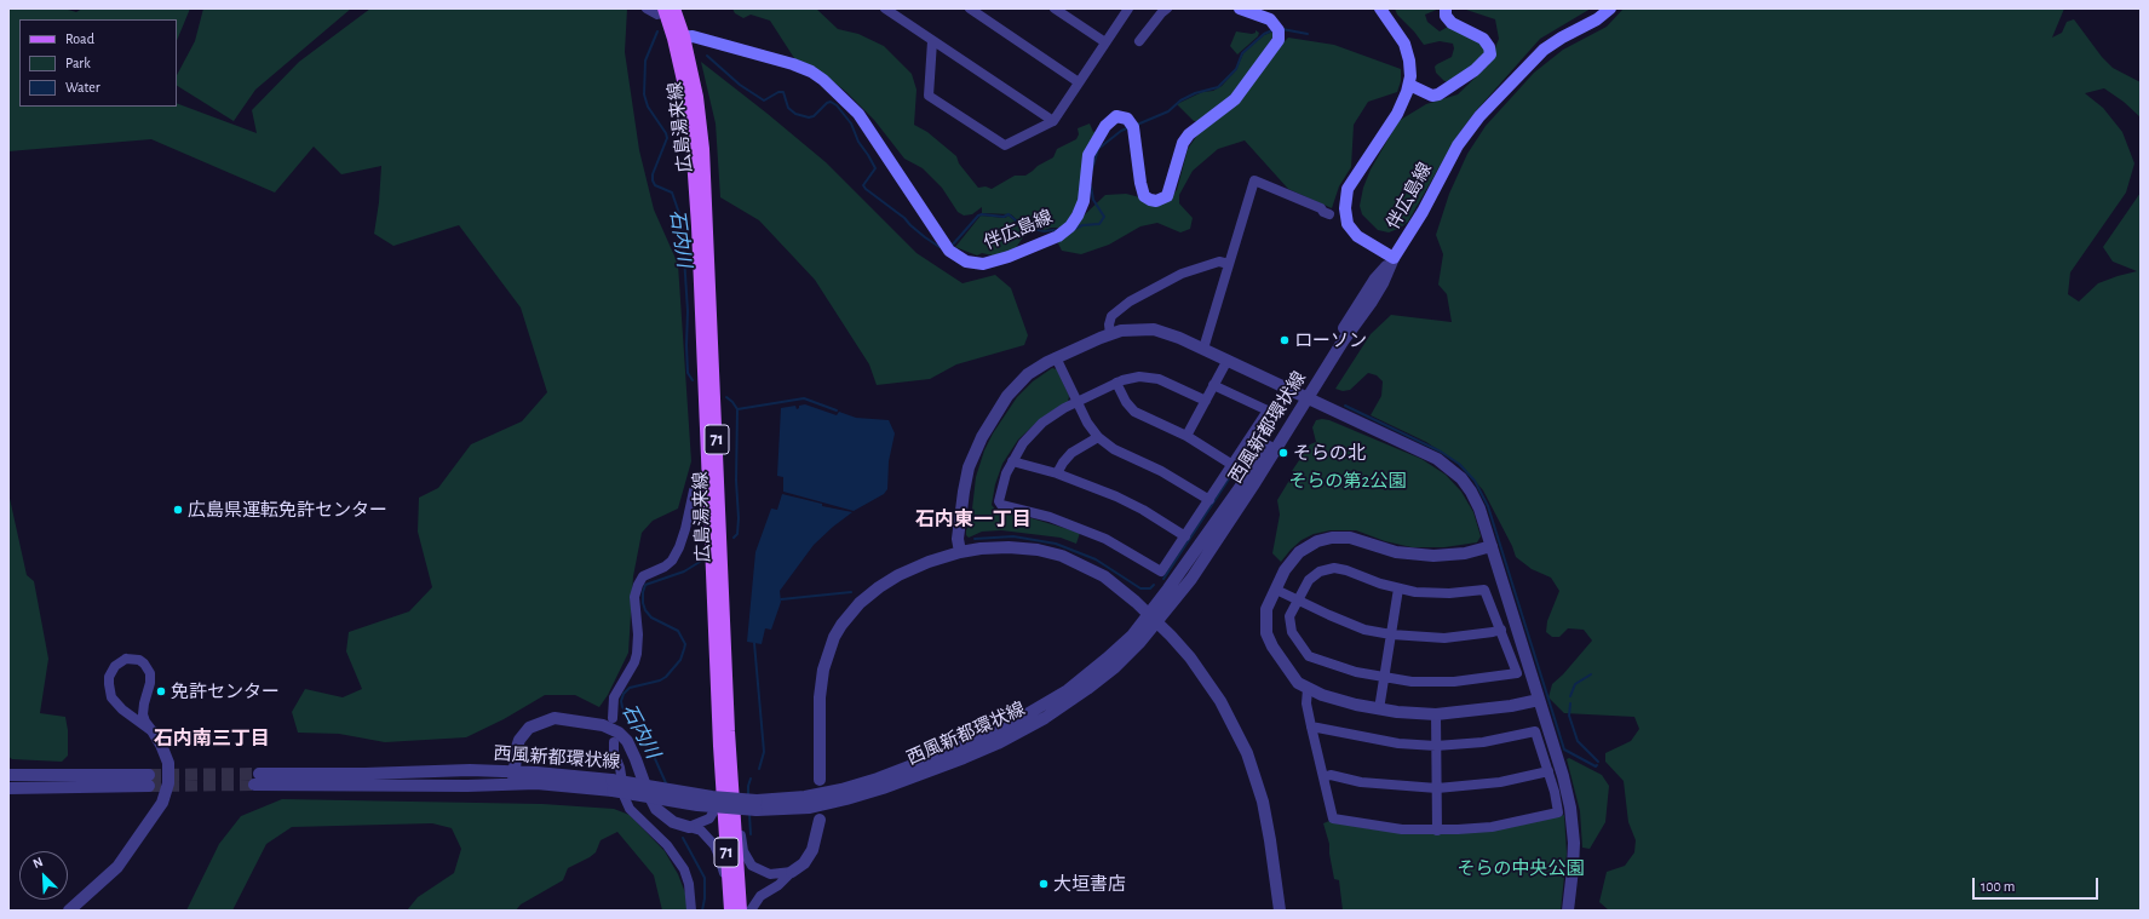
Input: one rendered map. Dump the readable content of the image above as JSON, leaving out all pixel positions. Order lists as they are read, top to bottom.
{
  "streets": {
    "main road": ["広島湯来線", "伴広島線", "71"],
    "street": ["西風新都環状線"]
  },
  "crossings": [
    ["広島湯来線", "伴広島線"],
    ["伴広島線", "西風新都環状線"]
  ],
  "districts": ["石内東一丁目", "石内南三丁目"],
  "water": ["石内川"],
  "parks": ["そらの第2公園", "そらの中央公園"],
  "places": [
    "ローソン",
    "そらの北",
    "広島県運転免許センター",
    "免許センター",
    "大垣書店"
  ],
  "legend": ["Road", "Park", "Water"],
  "scale_bar": "100 m",
  "north": "top left"
}
